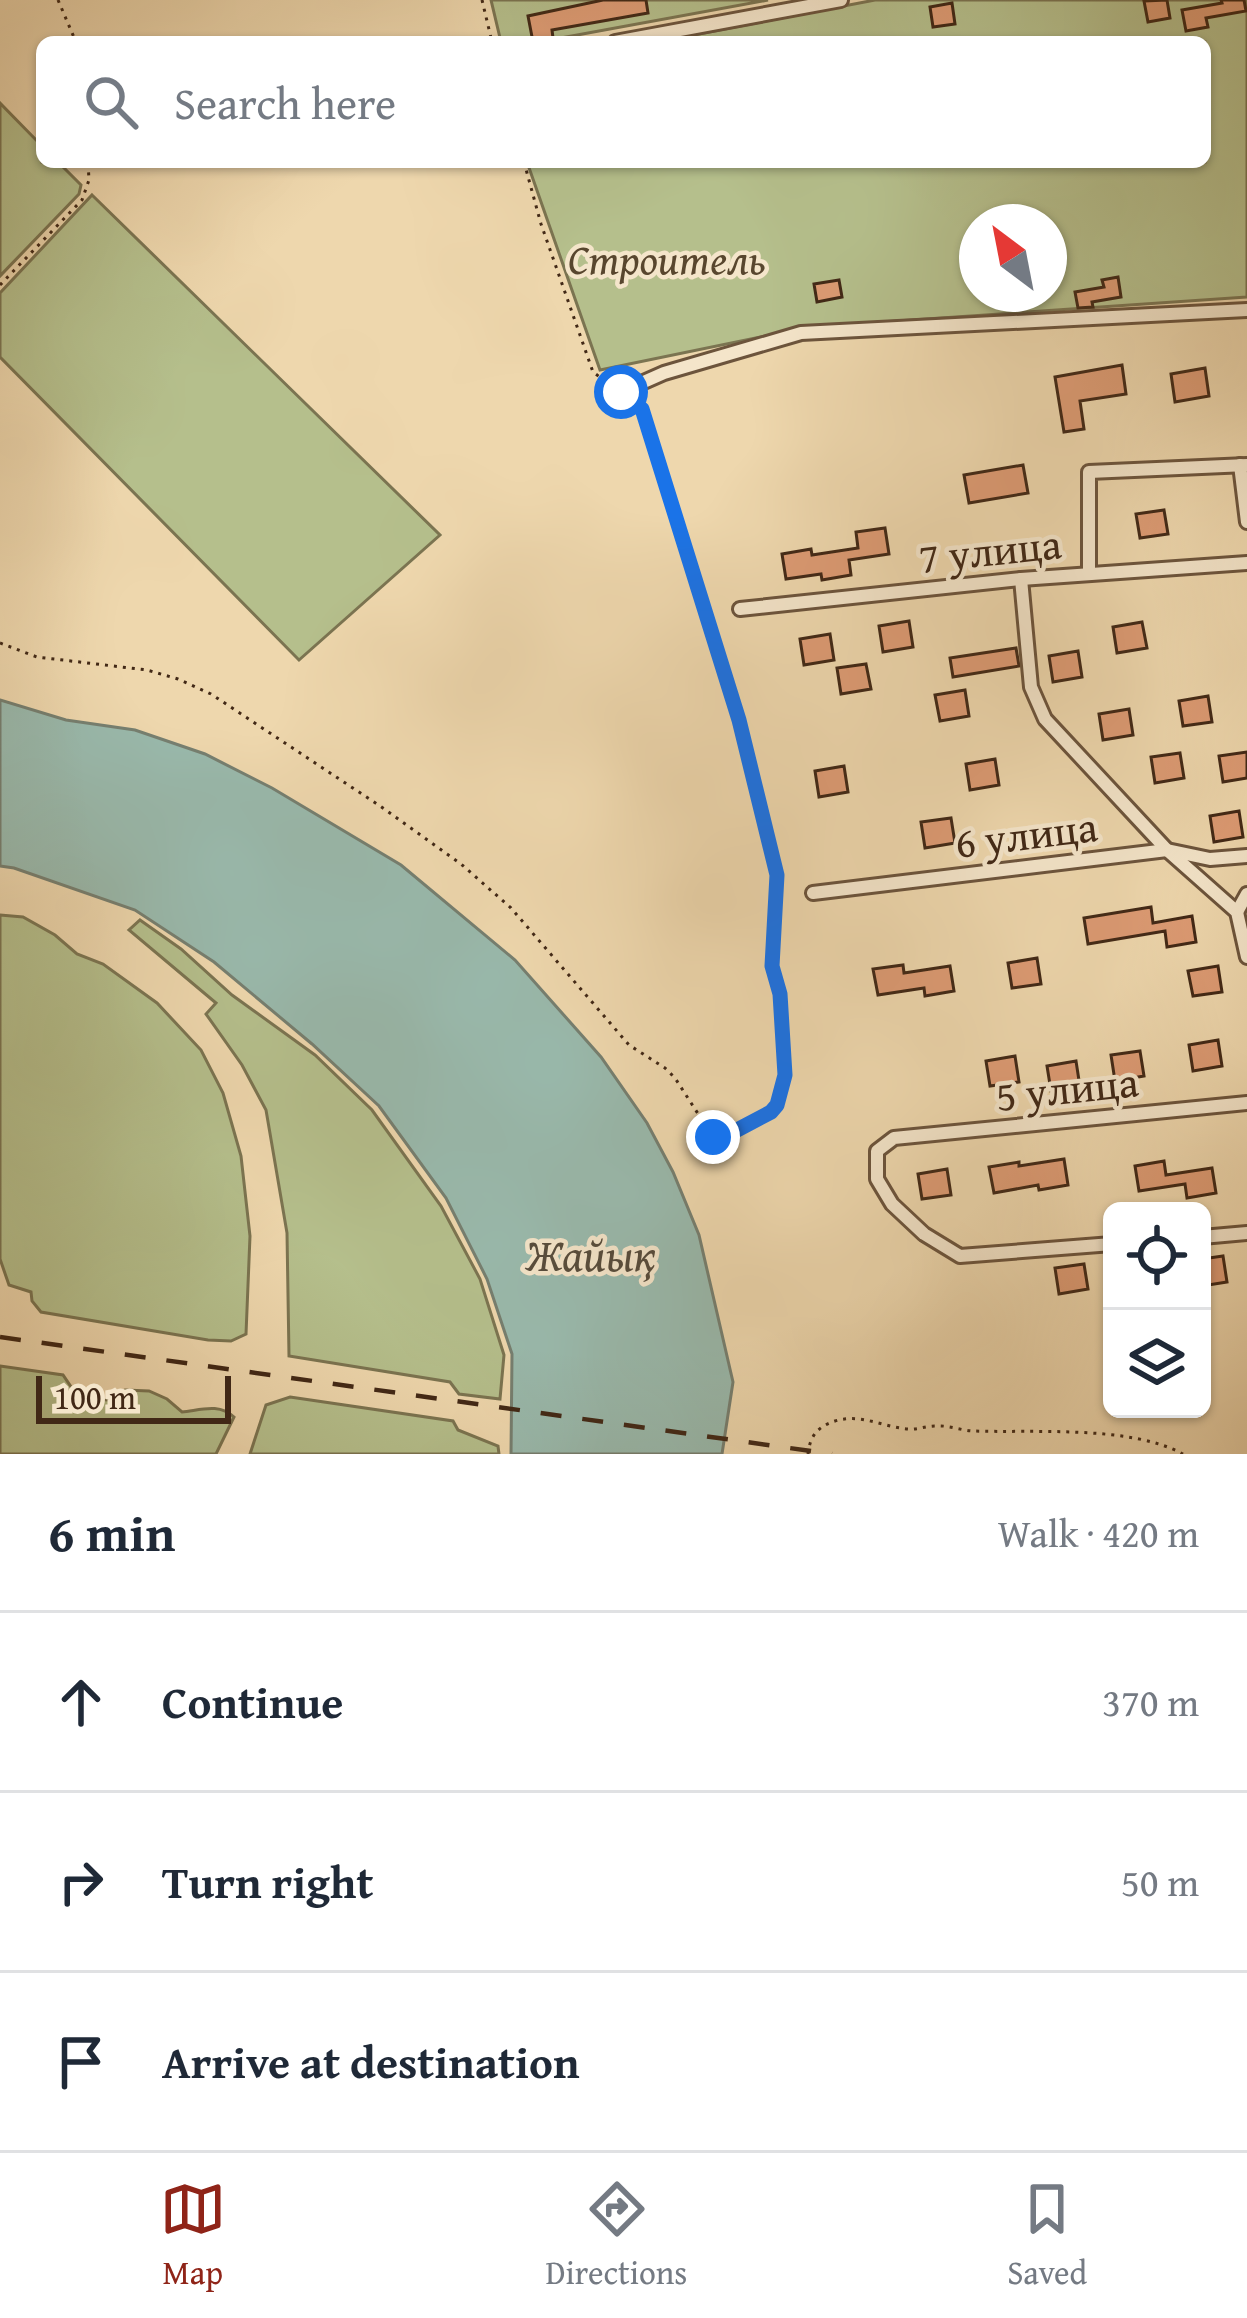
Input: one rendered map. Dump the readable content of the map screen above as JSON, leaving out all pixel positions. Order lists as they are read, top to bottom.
{
  "streets": {
    "street": ["7 улица", "6 улица", "5 улица"]
  },
  "water": ["Жайық"],
  "parks": ["Строитель"],
  "scale_bar": "100 m",
  "north": "top left",
  "page": {
    "search": "Search here",
    "scale": "100 m",
    "heading": ["6 min", "Walk · 420 m"],
    "list": [
      ["Continue", "370 m"],
      ["Turn right", "50 m"],
      "Arrive at destination"
    ],
    "nav": ["Map", "Directions", "Saved"]
  }
}
